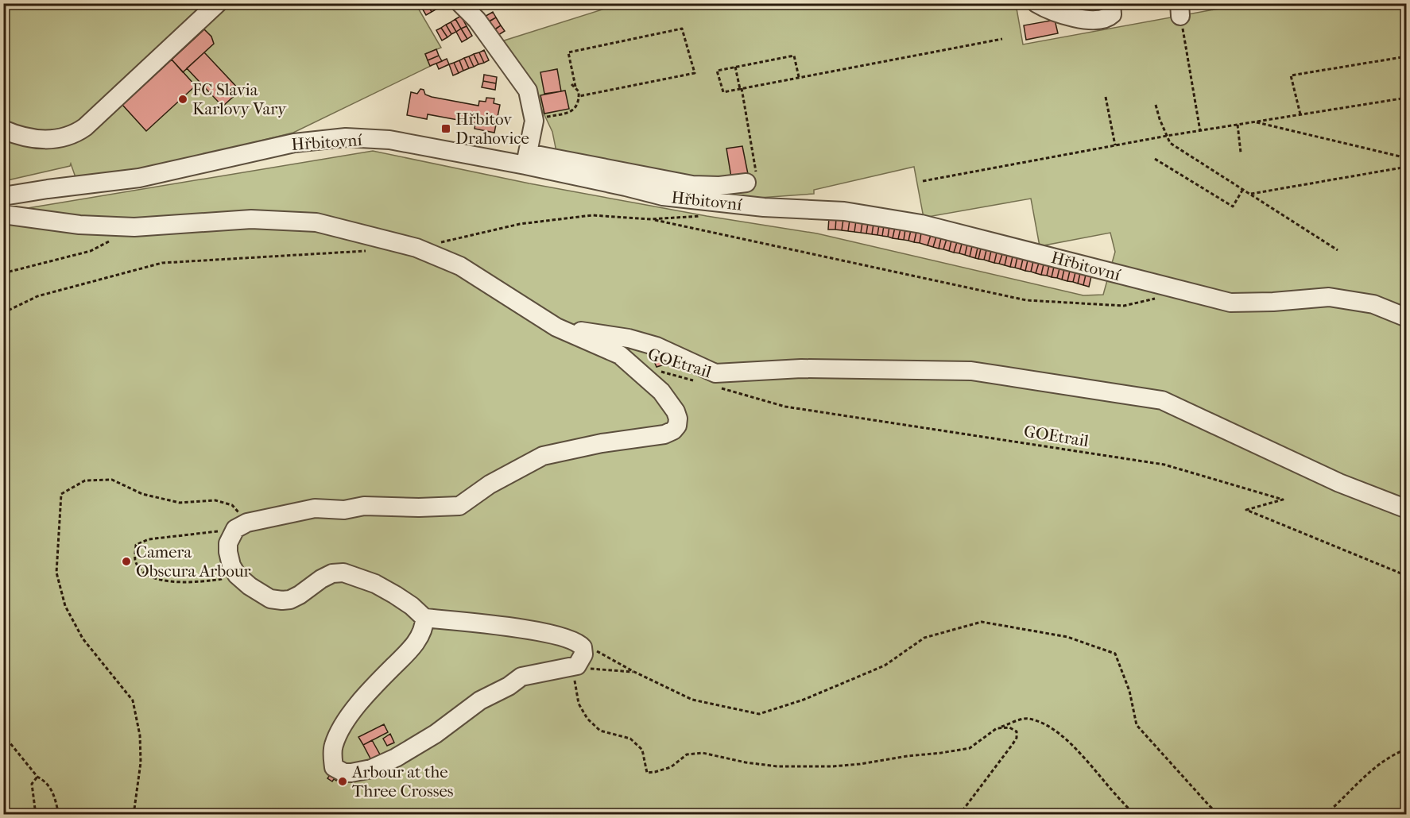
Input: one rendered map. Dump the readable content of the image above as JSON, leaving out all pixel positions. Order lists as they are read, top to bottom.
{
  "streets": {
    "street": ["Hřbitovní"],
    "path": ["GOEtrail"]
  },
  "places": {
    "other": ["FC Slavia Karlovy Vary", "Camera Obscura Arbour", "Arbour at the Three Crosses"],
    "transit": ["Hřbitov Drahovice"]
  }
}
